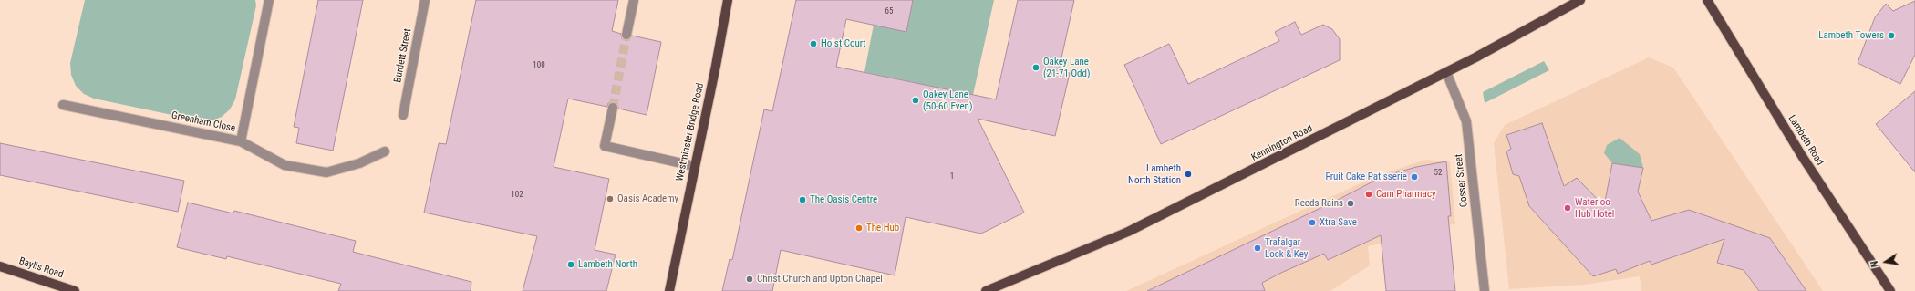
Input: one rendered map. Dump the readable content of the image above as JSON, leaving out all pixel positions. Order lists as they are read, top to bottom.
{
  "streets": {
    "main road": [
      "Westminster Bridge Road",
      "Lambeth Road",
      "Kennington Road",
      "Baylis Road"
    ],
    "street": ["Burdett Street", "Greenham Close", "Cosser Street"]
  },
  "crossings": [
    ["Kennington Road", "Cosser Street"]
  ],
  "places": [
    "Lambeth Towers",
    "Holst Court",
    "Oakey Lane (21-71 Odd)",
    "Oakey Lane (50-60 Even)",
    "Lambeth North Station",
    "Fruit Cake Patisserie",
    "Cam Pharmacy",
    "Oasis Academy",
    "The Oasis Centre",
    "Reeds Rains",
    "Waterloo Hub Hotel",
    "Xtra Save",
    "The Hub",
    "Trafalgar Lock & Key",
    "Lambeth North",
    "Christ Church and Upton Chapel"
  ],
  "house_numbers": [
    "65",
    "100",
    "52",
    "1",
    "102"
  ],
  "north": "left"
}
